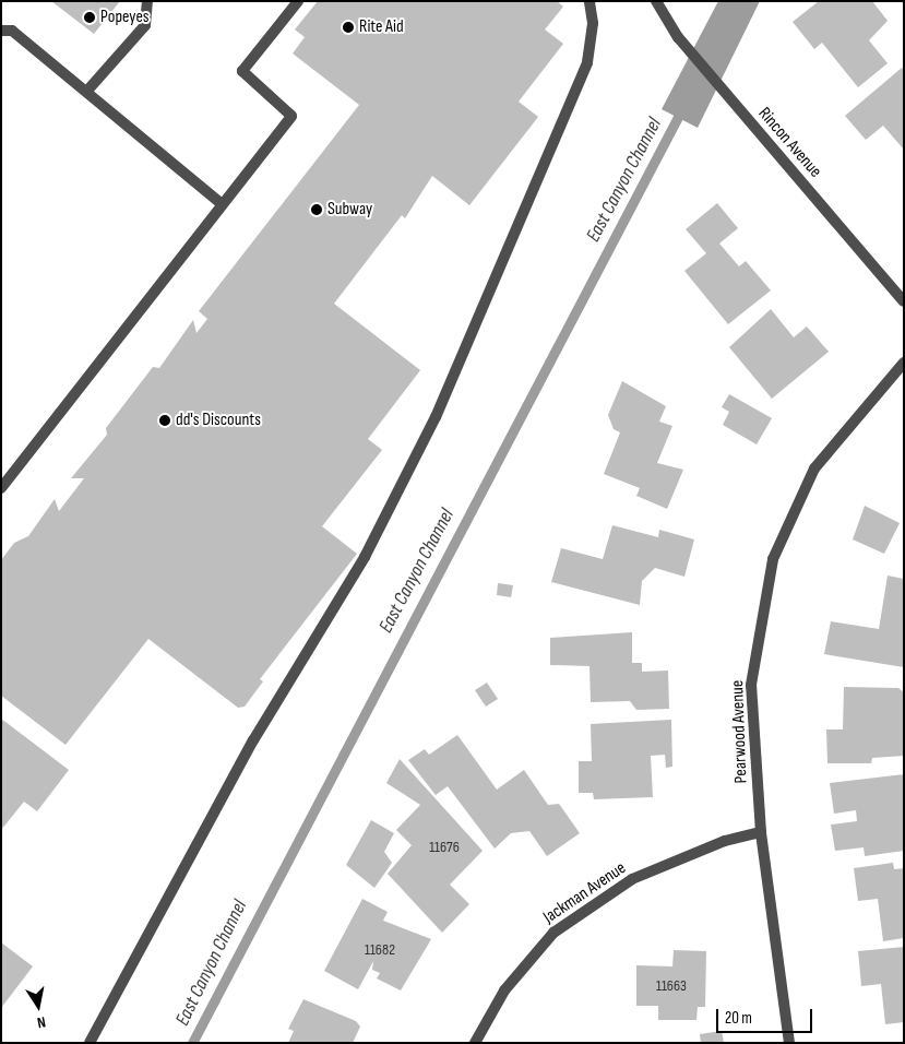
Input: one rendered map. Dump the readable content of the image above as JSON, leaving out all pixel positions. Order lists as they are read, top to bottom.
{
  "streets": {
    "street": ["Rincon Avenue", "Pearwood Avenue", "Jackman Avenue"]
  },
  "crossings": [
    ["Pearwood Avenue", "Jackman Avenue"]
  ],
  "water": ["East Canyon Channel"],
  "places": [
    "Popeyes",
    "Rite Aid",
    "Subway",
    "dd's Discounts"
  ],
  "house_numbers": ["11676", "11682", "11663"],
  "scale_bar": "20 m",
  "north": "bottom"
}
